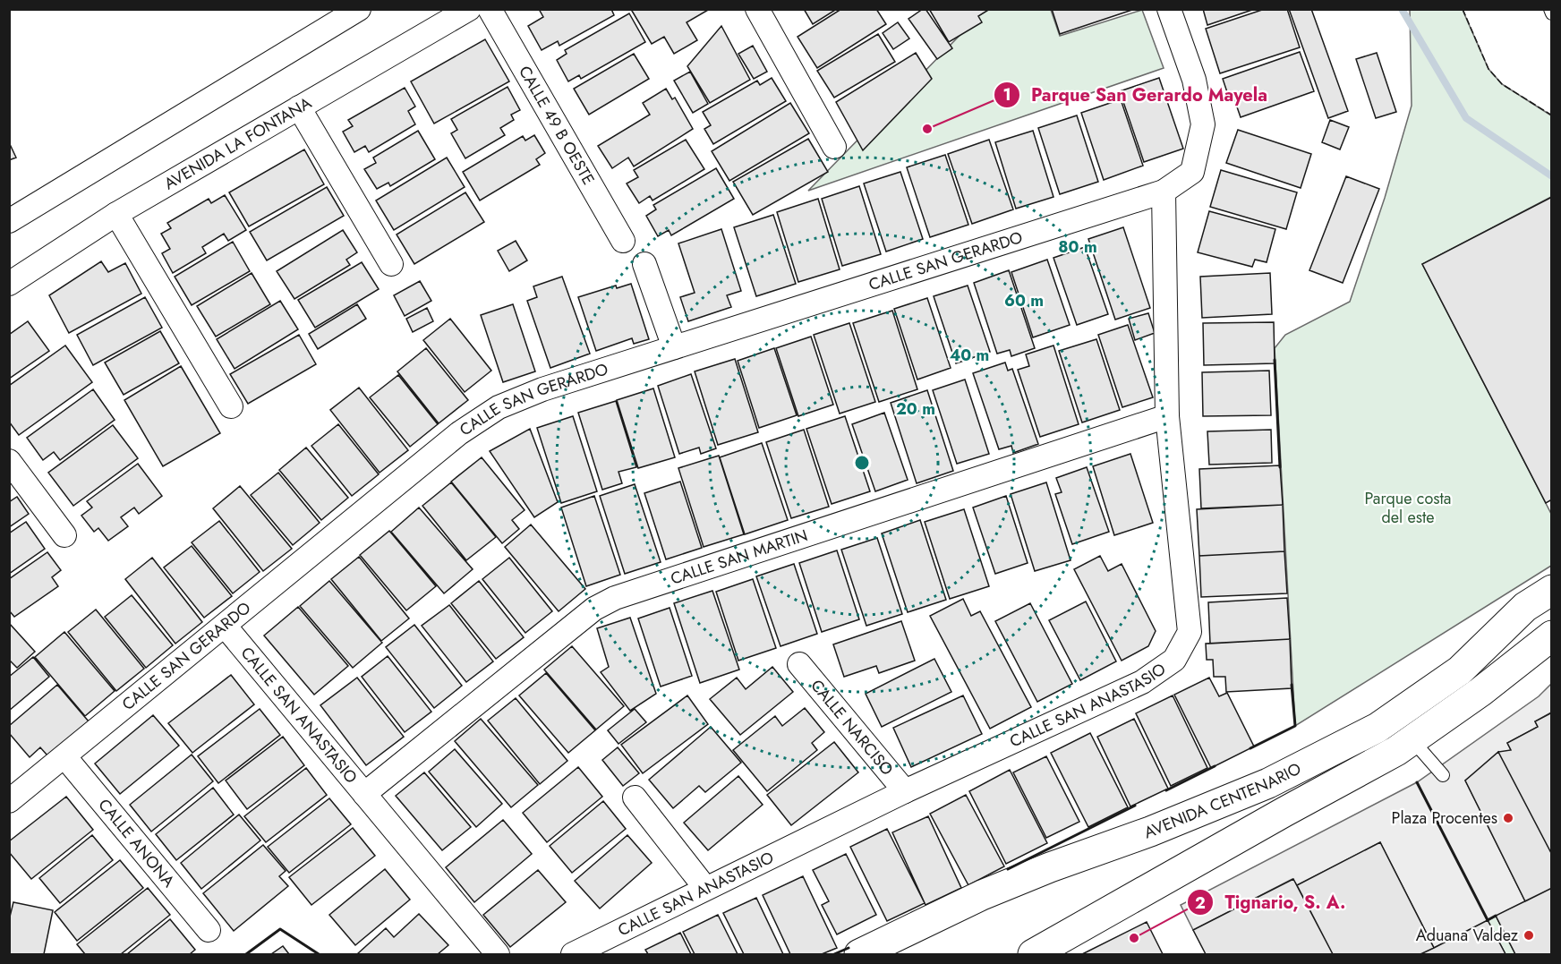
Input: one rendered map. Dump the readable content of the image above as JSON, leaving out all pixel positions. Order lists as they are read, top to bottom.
{
  "streets": {
    "main road": ["AVENIDA CENTENARIO"],
    "street": [
      "CALLE 49 B OESTE",
      "AVENIDA LA FONTANA",
      "CALLE SAN GERARDO",
      "CALLE SAN MARTIN",
      "CALLE SAN ANASTASIO",
      "CALLE NARCISO",
      "CALLE ANONA"
    ]
  },
  "crossings": [
    ["CALLE SAN GERARDO", "CALLE SAN ANASTASIO"],
    ["CALLE SAN GERARDO", "CALLE ANONA"],
    ["CALLE SAN MARTIN", "CALLE SAN ANASTASIO"],
    ["CALLE SAN ANASTASIO", "CALLE NARCISO"]
  ],
  "parks": ["Parque costa del este"],
  "places": [
    "Parque San Gerardo Mayela",
    "Plaza Procentes",
    "Aduana Valdez",
    "Tignario, S. A."
  ],
  "rings": [
    "80 m",
    "60 m",
    "40 m",
    "20 m"
  ]
}
